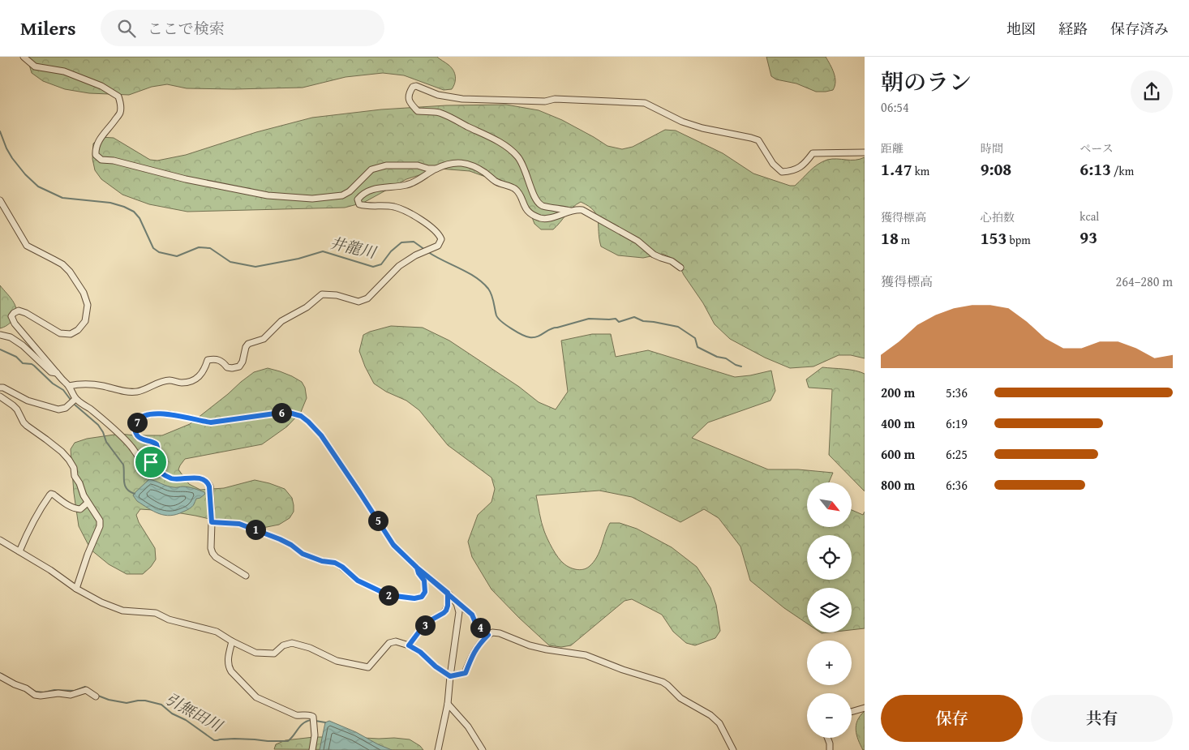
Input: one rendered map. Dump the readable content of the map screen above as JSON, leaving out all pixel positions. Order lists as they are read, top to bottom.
{
  "water": ["井龍川", "引無田川"],
  "north": "bottom right",
  "page": {
    "header": "Milers",
    "search": "ここで検索",
    "nav": ["地図", "経路", "保存済み"],
    "heading": ["朝のラン", "06:54"],
    "stats": [
      ["距離", "1.47 km"],
      ["時間", "9:08"],
      ["ペース", "6:13 /km"],
      ["獲得標高", "18 m"],
      ["心拍数", "153 bpm"],
      ["kcal", "93"]
    ],
    "chart": ["獲得標高", "264–280 m"],
    "list": [
      {
        "name": "200 m",
        "note": "5:36"
      },
      {
        "name": "400 m",
        "note": "6:19"
      },
      {
        "name": "600 m",
        "note": "6:25"
      },
      {
        "name": "800 m",
        "note": "6:36"
      }
    ],
    "pins": [
      "6",
      "7",
      "5",
      "1",
      "2",
      "3",
      "4"
    ],
    "map_buttons": ["+", "−"],
    "buttons": ["保存", "共有"]
  }
}
